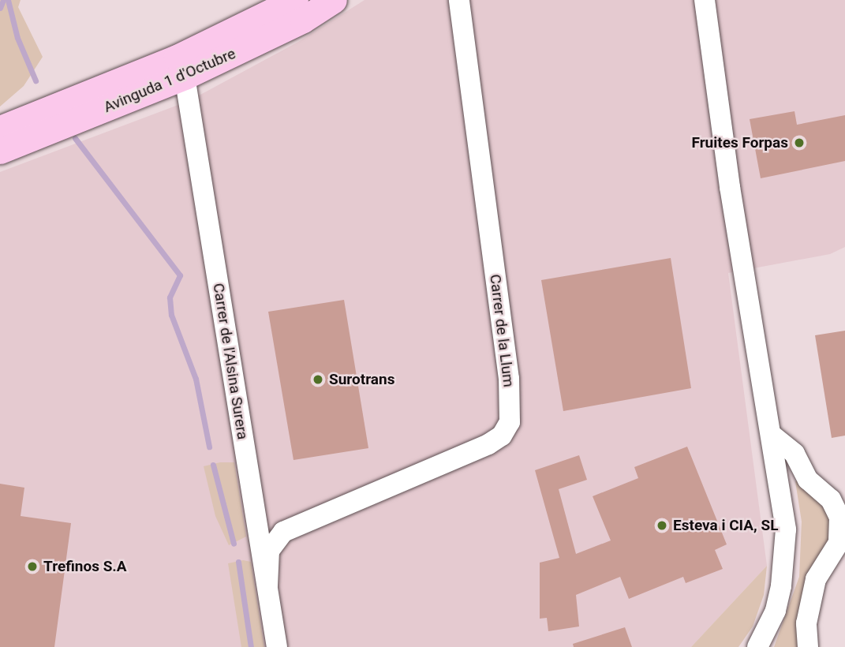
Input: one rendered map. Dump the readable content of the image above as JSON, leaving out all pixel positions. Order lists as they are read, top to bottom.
{
  "streets": {
    "main road": ["Avinguda 1 d'Octubre"],
    "street": ["Carrer de la Llum", "Carrer de l'Alsina Surera"]
  },
  "crossings": [
    ["Avinguda 1 d'Octubre", "Carrer de l'Alsina Surera"],
    ["Carrer de la Llum", "Carrer de l'Alsina Surera"]
  ],
  "places": [
    "Fruites Forpas",
    "Surotrans",
    "Esteva i CIA, SL",
    "Trefinos S.A"
  ]
}
